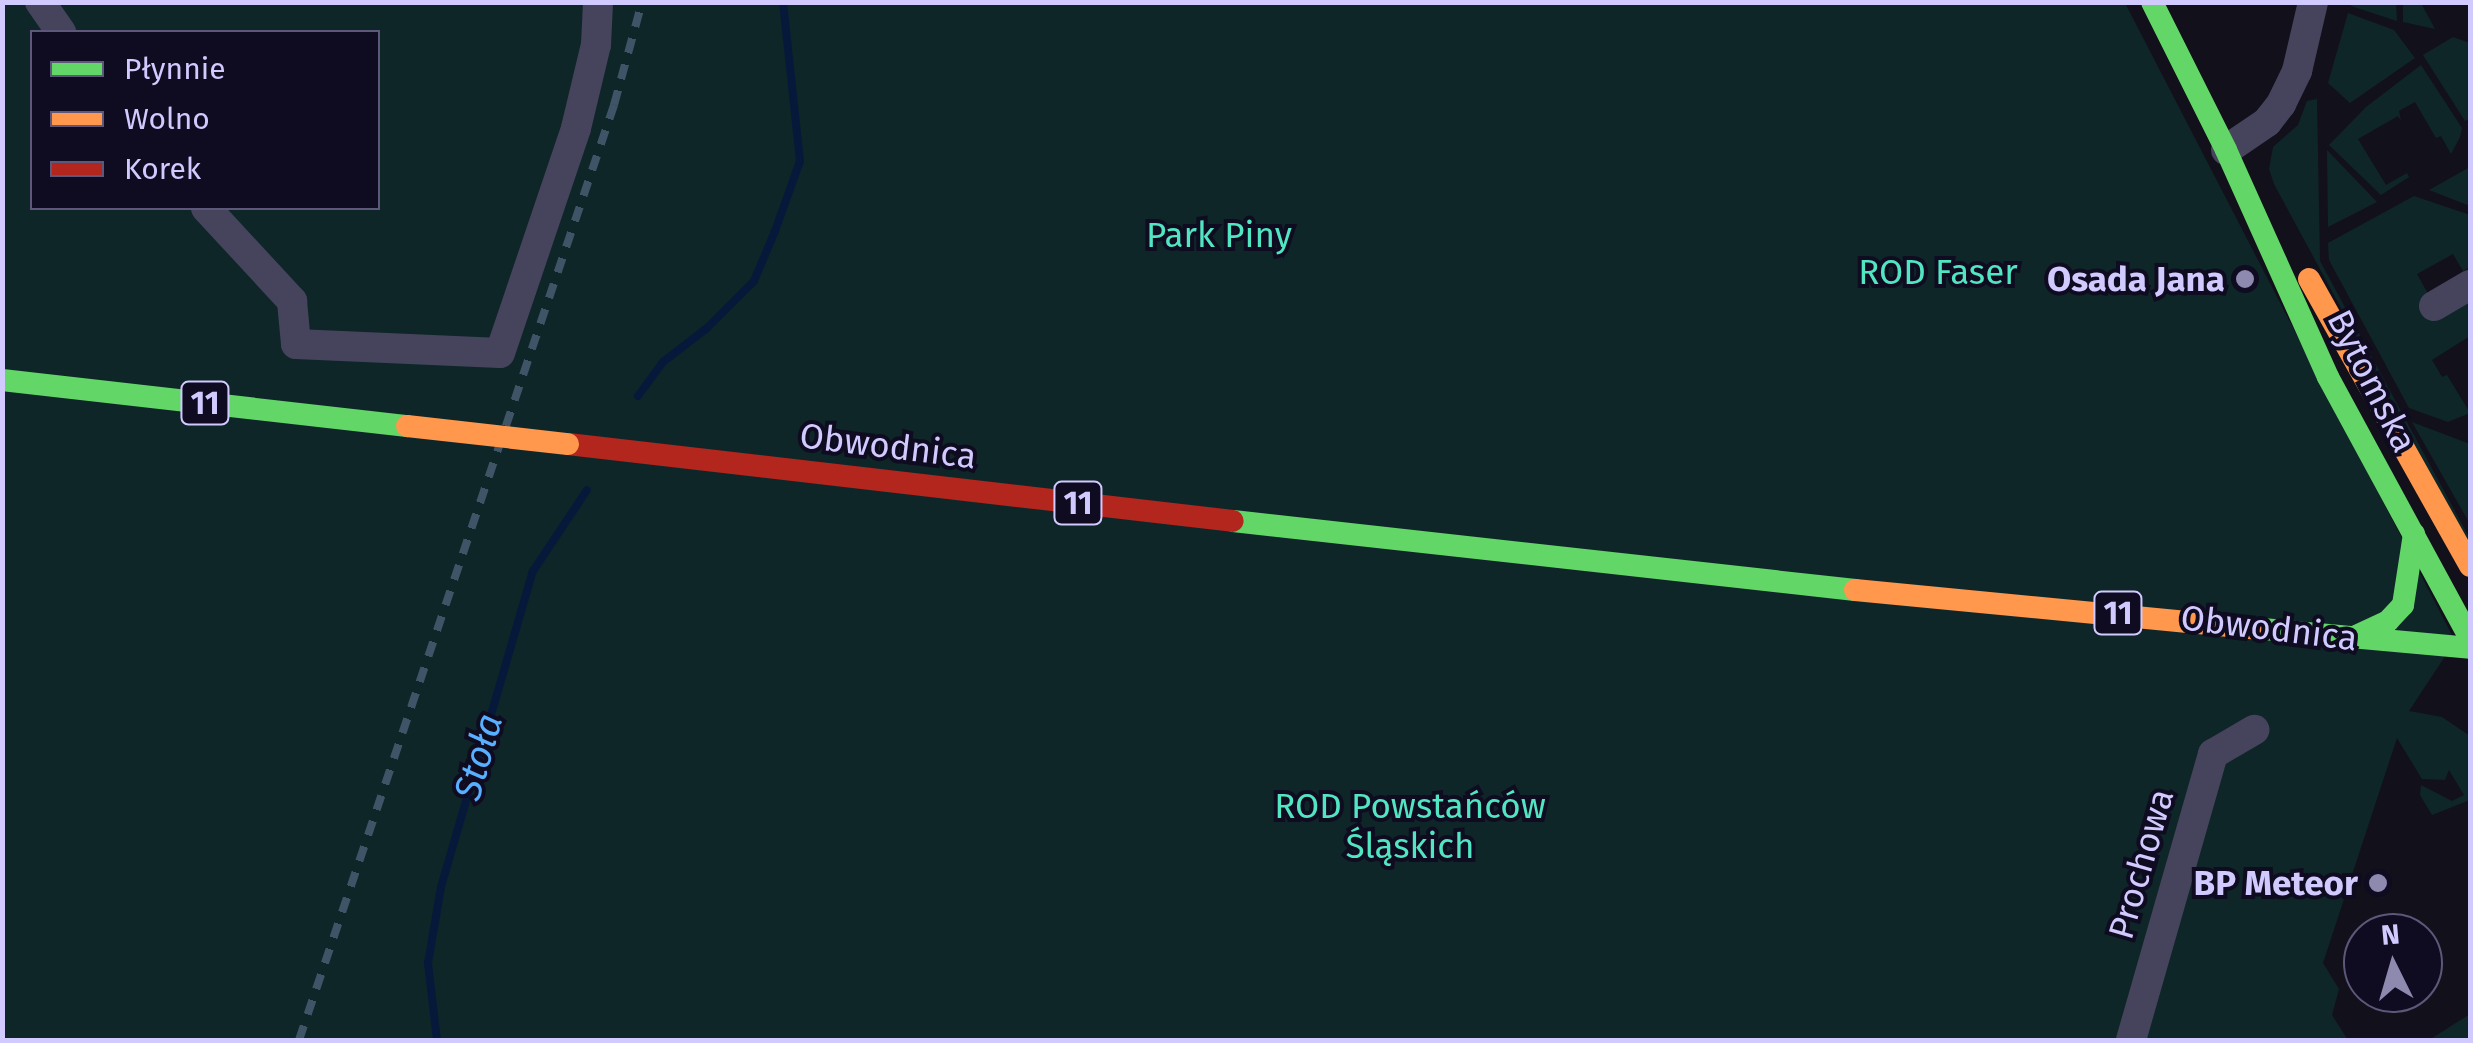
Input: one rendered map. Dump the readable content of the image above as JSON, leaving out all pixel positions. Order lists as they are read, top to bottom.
{
  "streets": {
    "main road": ["Bytomska", "11", "Obwodnica"],
    "street": ["Prochowa"]
  },
  "water": ["Stoła"],
  "parks": ["Park Piny", "ROD Faser", "ROD Powstańców Śląskich"],
  "places": ["Osada Jana", "BP Meteor"],
  "legend": ["Płynnie", "Wolno", "Korek"],
  "north": "top"
}
